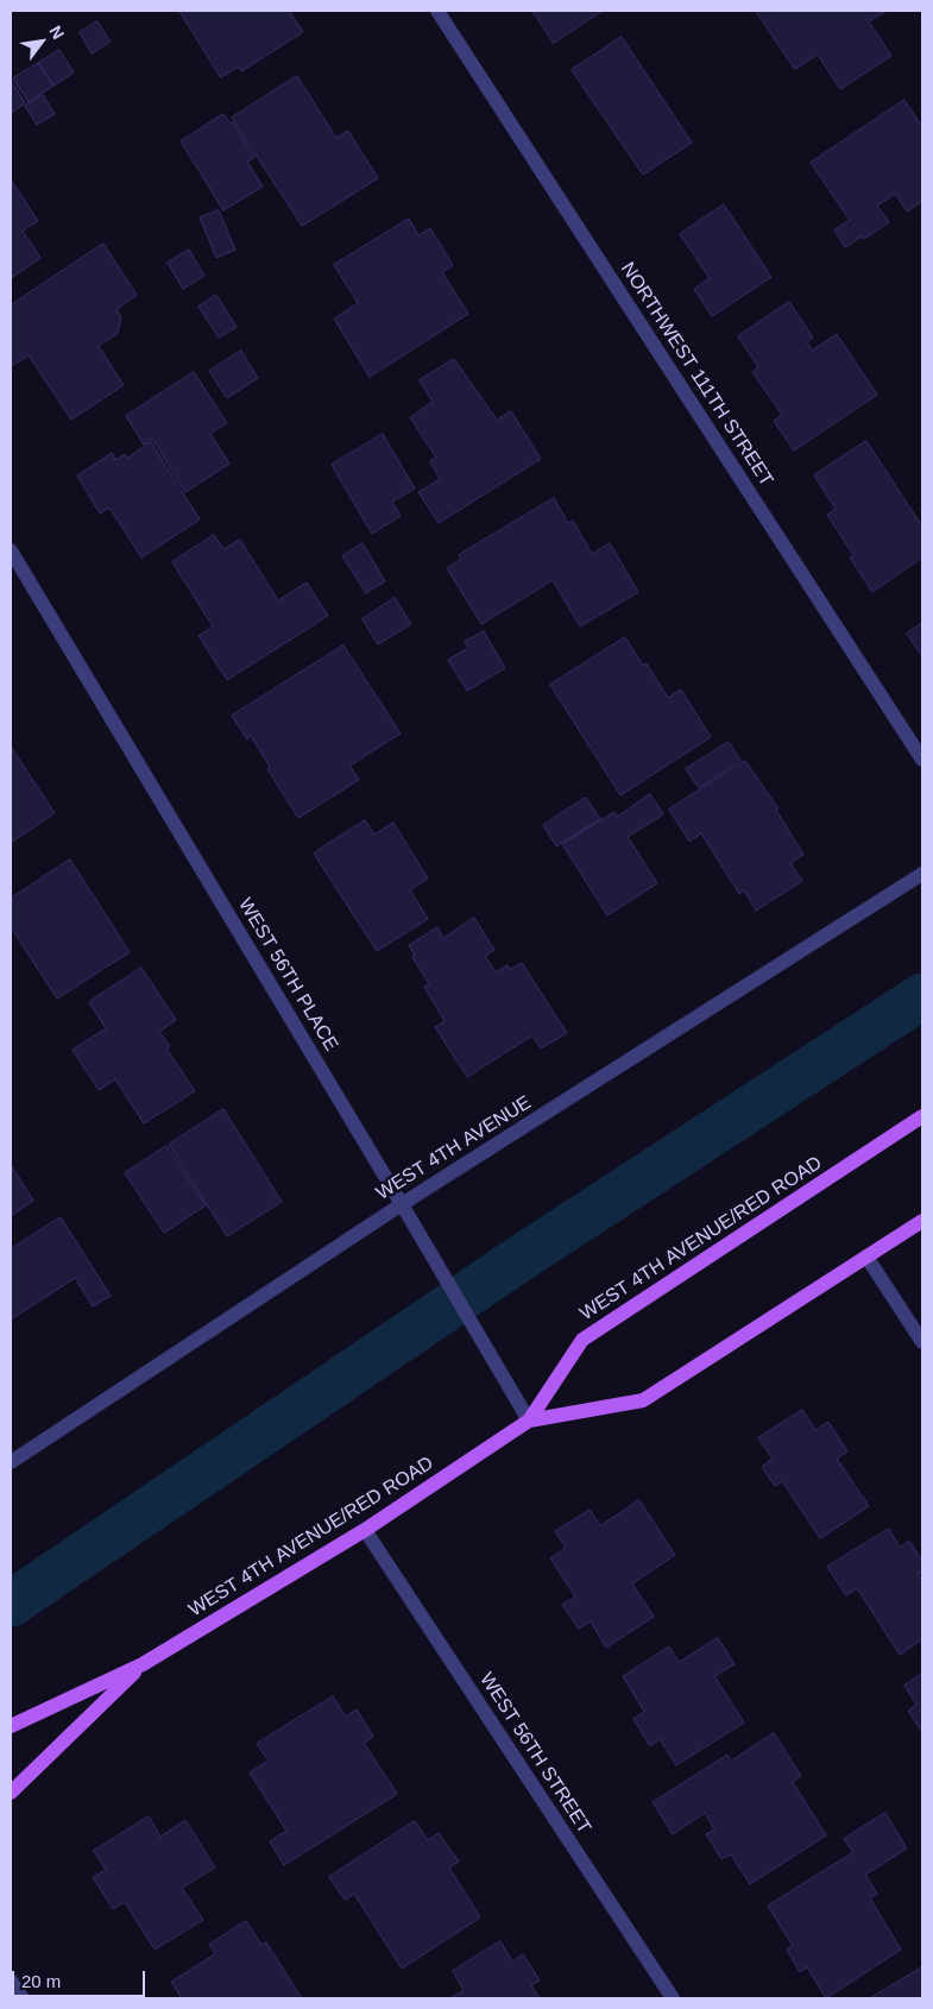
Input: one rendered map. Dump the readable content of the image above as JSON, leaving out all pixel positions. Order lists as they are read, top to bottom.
{
  "streets": {
    "main road": ["WEST 4TH AVENUE/RED ROAD"],
    "street": [
      "NORTHWEST 111TH STREET",
      "WEST 56TH PLACE",
      "WEST 4TH AVENUE",
      "WEST 56TH STREET"
    ]
  },
  "crossings": [
    ["WEST 56TH PLACE", "WEST 4TH AVENUE"],
    ["WEST 56TH PLACE", "WEST 4TH AVENUE/RED ROAD"],
    ["WEST 4TH AVENUE/RED ROAD", "WEST 56TH STREET"]
  ],
  "scale_bar": "20 m",
  "north": "top right"
}
